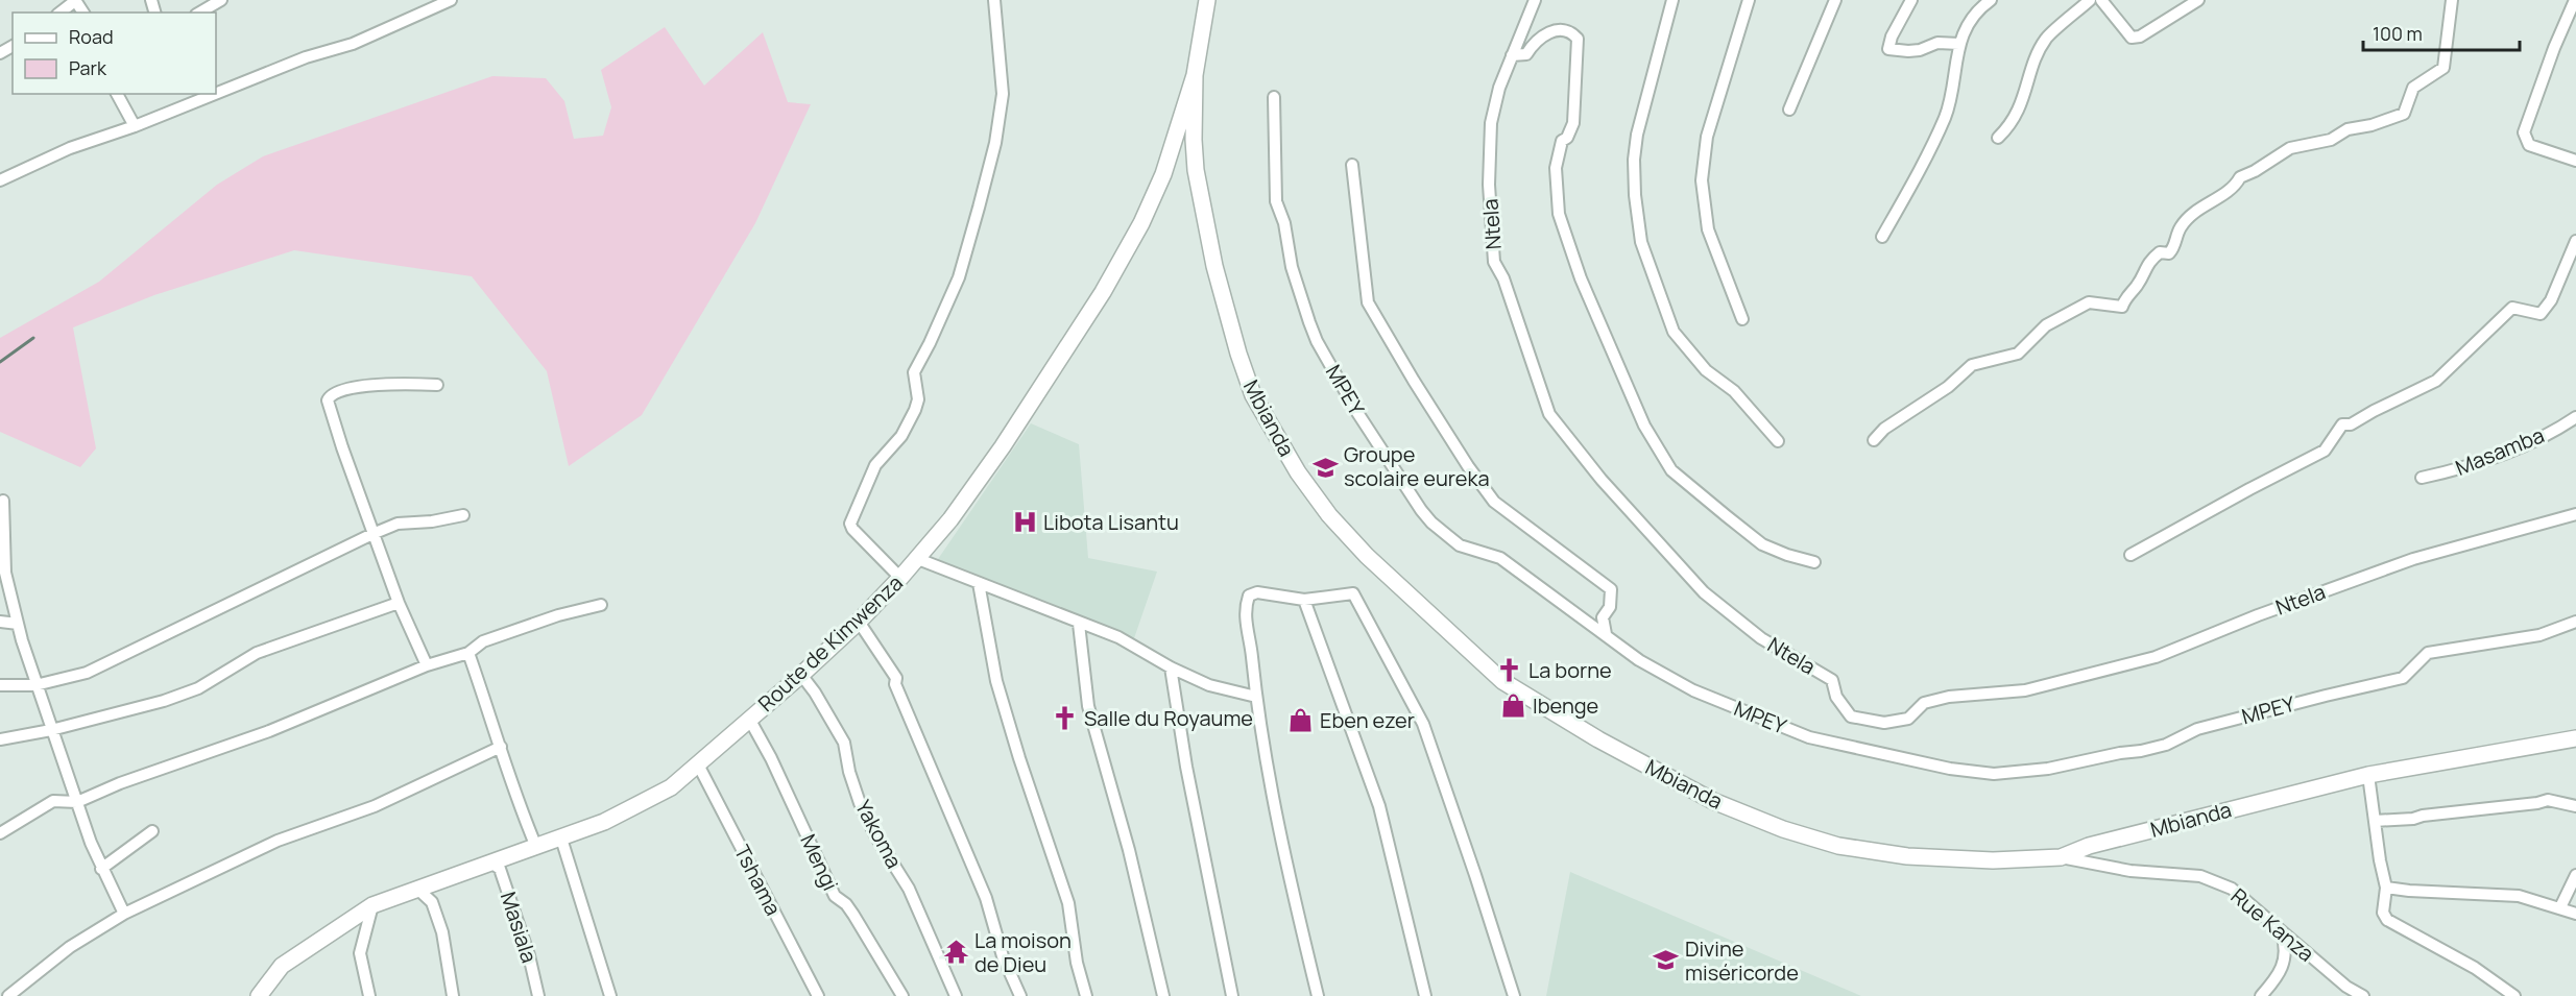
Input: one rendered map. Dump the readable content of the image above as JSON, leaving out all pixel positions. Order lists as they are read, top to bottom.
{
  "streets": {
    "street": [
      "Ntela",
      "MPEY",
      "Mbianda",
      "Masamba",
      "Route de Kimwenza",
      "Yakoma",
      "Mengi",
      "Tshama",
      "Rue Kanza",
      "Masiala"
    ]
  },
  "crossings": [
    ["Mbianda", "Route de Kimwenza"],
    ["Mbianda", "Rue Kanza"],
    ["Route de Kimwenza", "Yakoma"],
    ["Route de Kimwenza", "Mengi"],
    ["Route de Kimwenza", "Tshama"],
    ["Route de Kimwenza", "Masiala"]
  ],
  "places": {
    "school or university": ["Groupe scolaire eureka", "Divine miséricorde"],
    "hospital": ["Libota Lisantu"],
    "church": ["La borne", "Salle du Royaume"],
    "shop": ["Ibenge", "Eben ezer"],
    "temple": ["La moison de Dieu"]
  },
  "legend": ["Road", "Park"],
  "scale_bar": "100 m"
}
